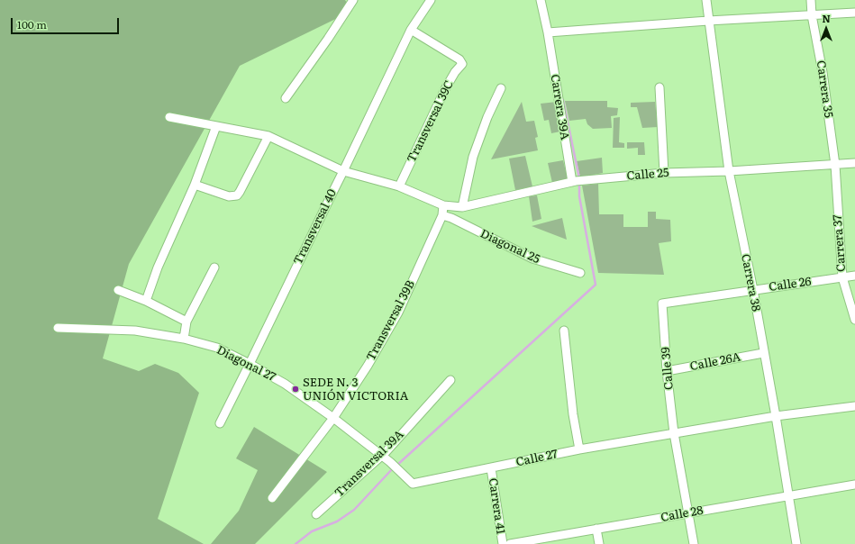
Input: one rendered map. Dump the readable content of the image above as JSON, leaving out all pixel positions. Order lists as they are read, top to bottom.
{
  "streets": {
    "street": [
      "Carrera 35",
      "Carrera 39A",
      "Transversal 39C",
      "Calle 25",
      "Transversal 40",
      "Carrera 37",
      "Diagonal 25",
      "Carrera 38",
      "Calle 26",
      "Transversal 39B",
      "Calle 26A",
      "Diagonal 27",
      "Calle 39",
      "Calle 27",
      "Transversal 39A",
      "Carrera 41",
      "Calle 28"
    ]
  },
  "crossings": [
    ["Carrera 35", "Calle 25"],
    ["Carrera 35", "Carrera 37"],
    ["Carrera 39A", "Calle 25"],
    ["Transversal 39C", "Transversal 40"],
    ["Calle 25", "Carrera 37"],
    ["Calle 25", "Carrera 38"],
    ["Calle 25", "Transversal 39B"],
    ["Transversal 40", "Diagonal 27"],
    ["Carrera 37", "Calle 26"],
    ["Diagonal 25", "Transversal 39B"],
    ["Carrera 38", "Calle 26"],
    ["Carrera 38", "Calle 26A"],
    ["Carrera 38", "Calle 28"],
    ["Calle 26", "Calle 39"],
    ["Transversal 39B", "Diagonal 27"],
    ["Calle 26A", "Calle 39"],
    ["Diagonal 27", "Calle 27"],
    ["Diagonal 27", "Transversal 39A"],
    ["Calle 39", "Calle 27"],
    ["Calle 39", "Calle 28"],
    ["Calle 27", "Carrera 41"]
  ],
  "places": ["SEDE N. 3 UNIÓN VICTORIA"],
  "scale_bar": "100 m",
  "north": "top"
}
